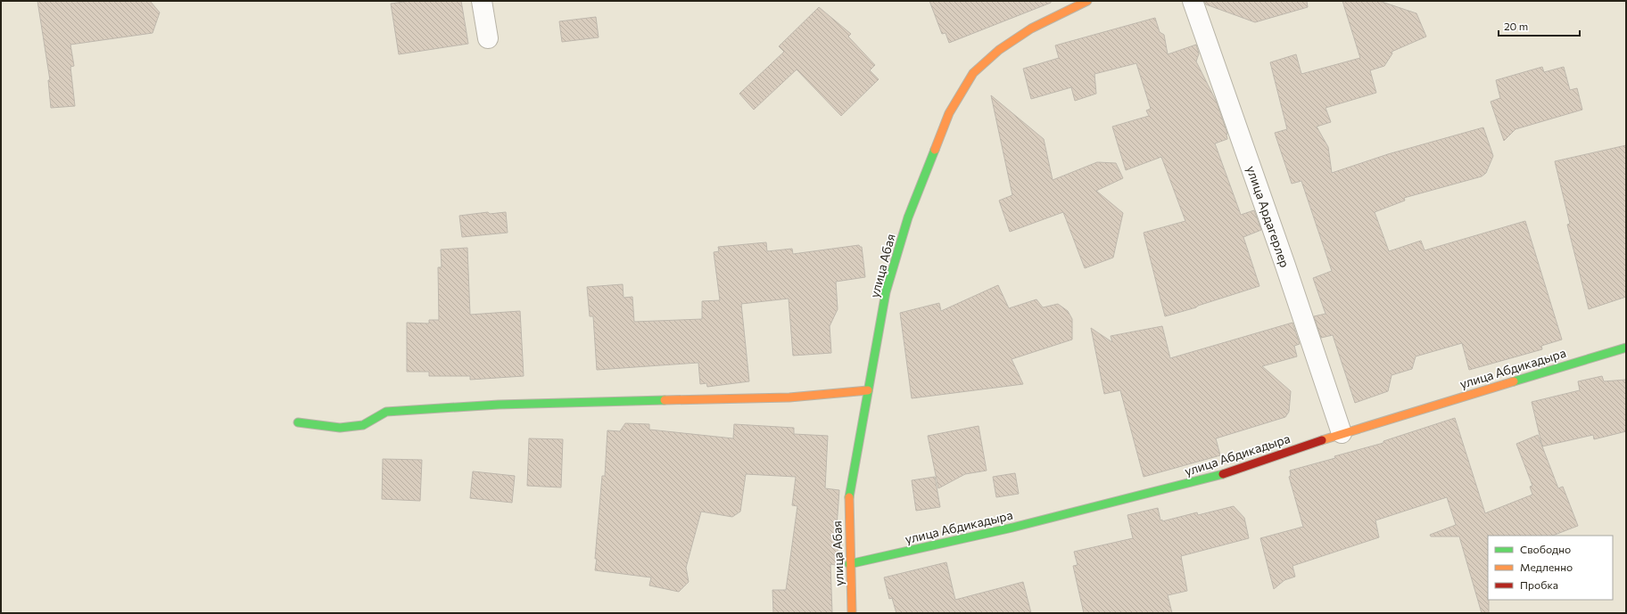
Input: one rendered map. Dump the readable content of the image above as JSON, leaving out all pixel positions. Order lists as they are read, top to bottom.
{
  "streets": {
    "street": ["улица Ардагерлер", "улица Абая", "улица Абдикадыра"]
  },
  "crossings": [
    ["улица Ардагерлер", "улица Абдикадыра"],
    ["улица Абая", "улица Абдикадыра"]
  ],
  "legend": ["Свободно", "Медленно", "Пробка"],
  "scale_bar": "20 m"
}
